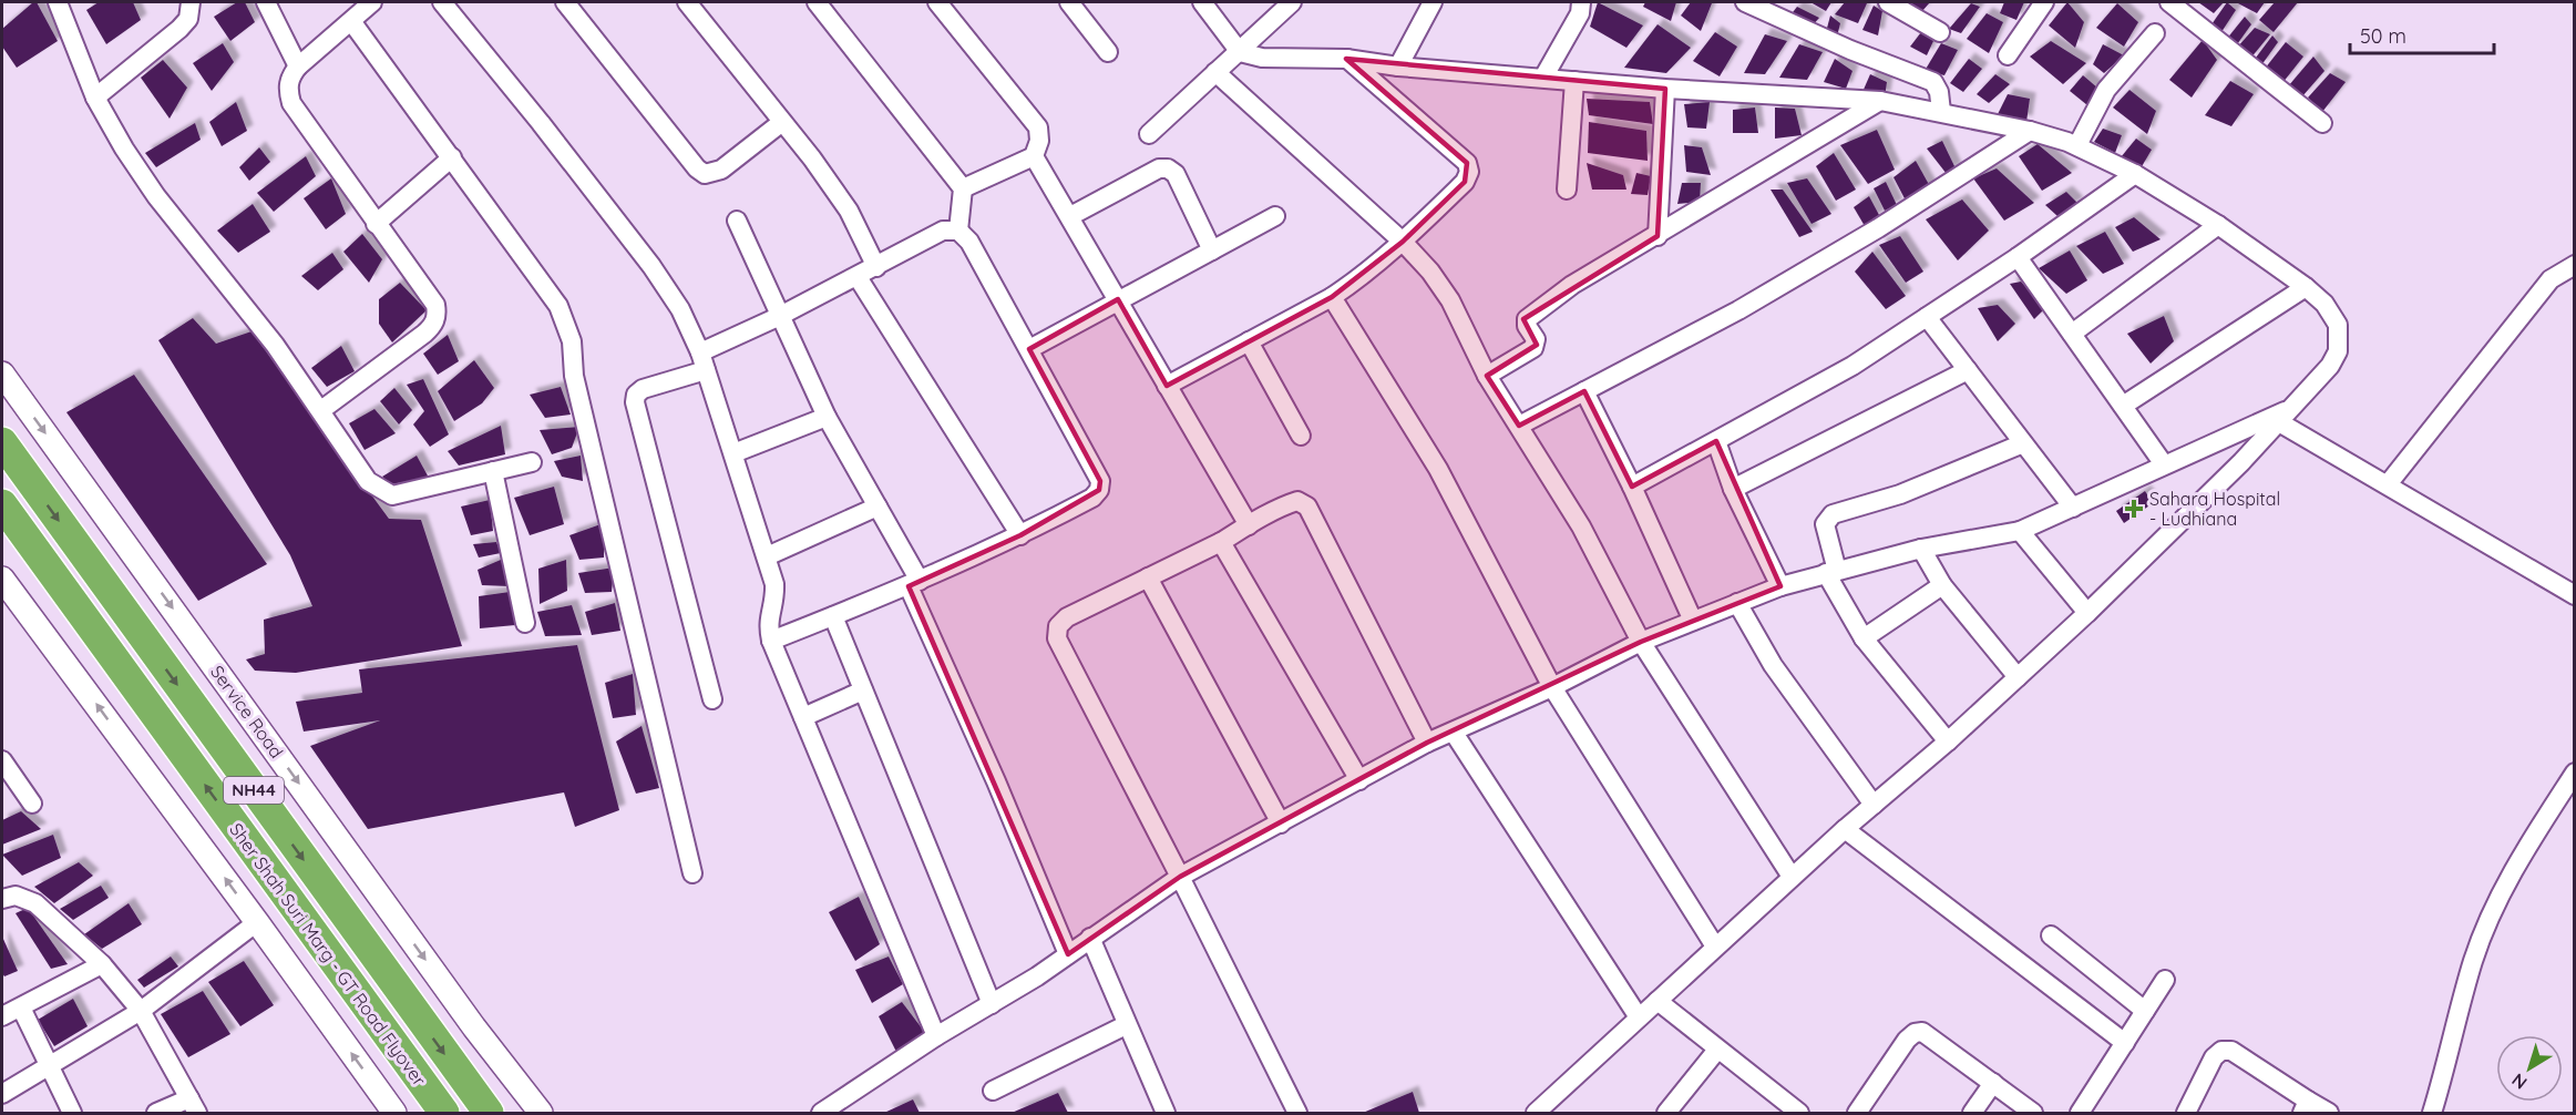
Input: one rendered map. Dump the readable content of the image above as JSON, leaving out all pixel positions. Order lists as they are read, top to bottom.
{
  "streets": {
    "highway": ["NH44", "Sher Shah Suri Marg - GT Road Flyover"],
    "street": ["Service Road"]
  },
  "places": {
    "health": ["Sahara Hospital - Ludhiana"]
  },
  "scale_bar": "50 m",
  "north": "bottom left"
}
